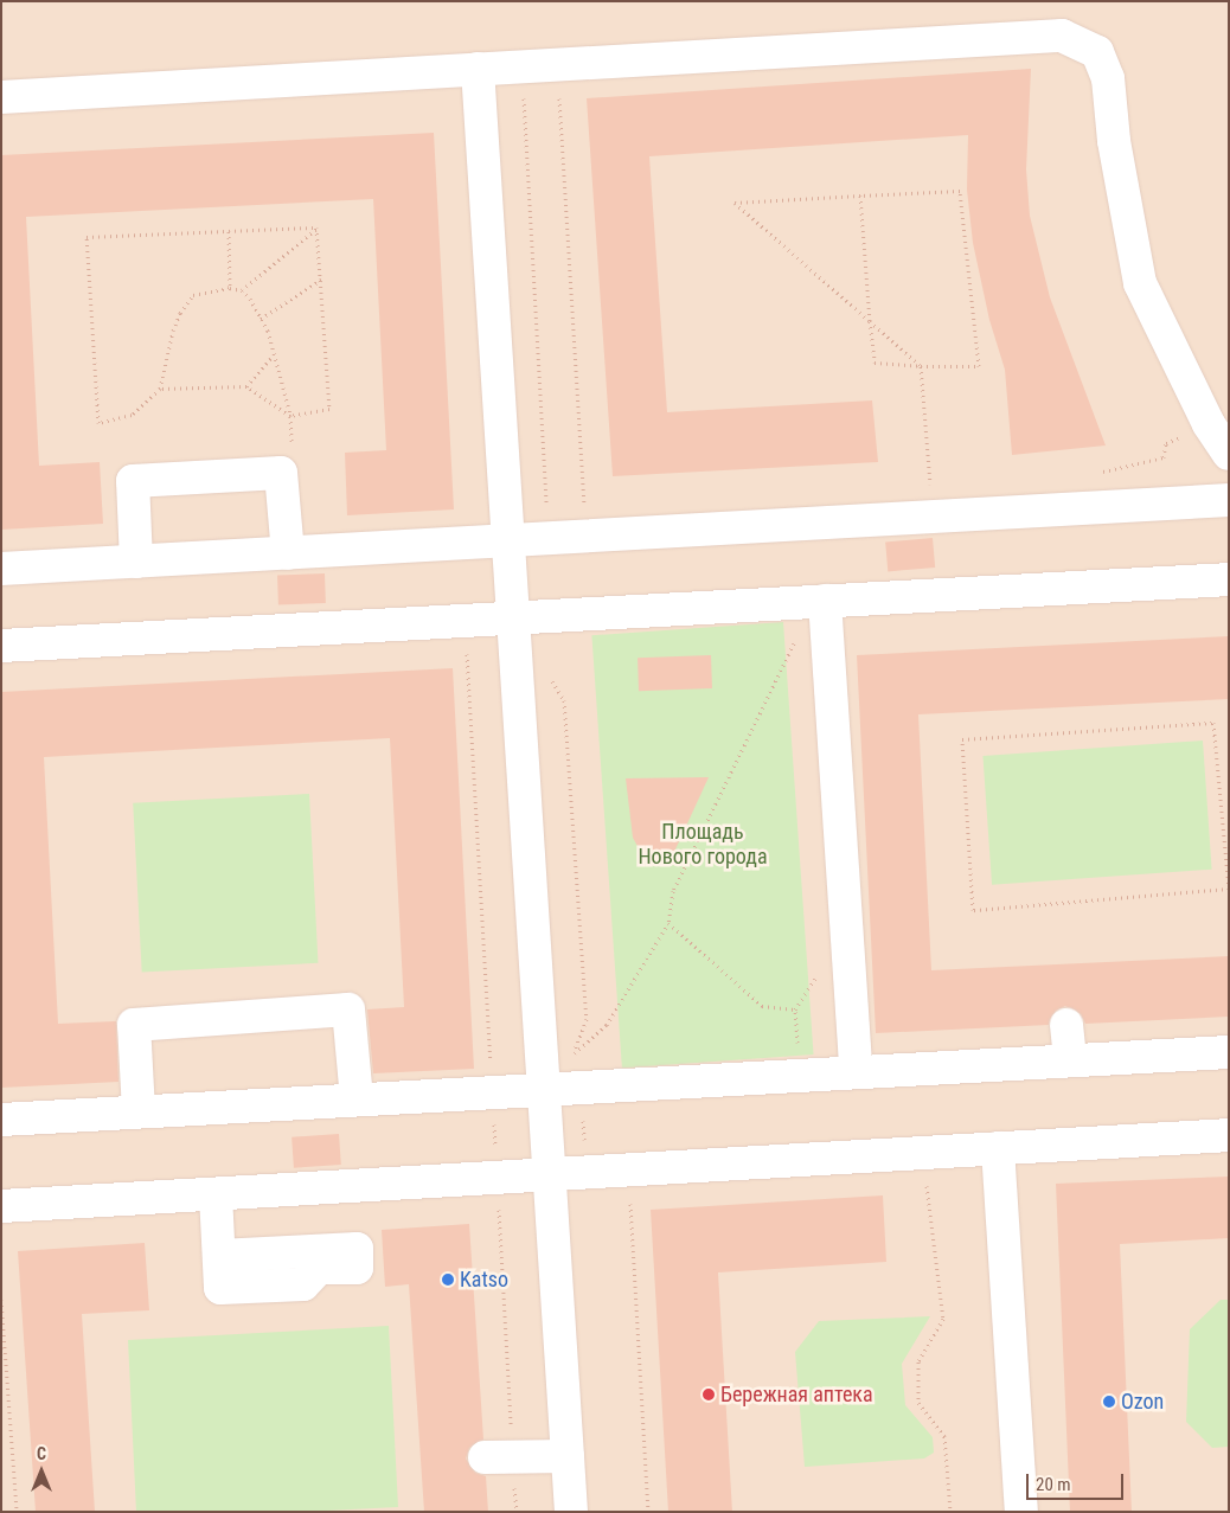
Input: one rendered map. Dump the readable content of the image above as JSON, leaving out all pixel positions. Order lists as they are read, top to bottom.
{
  "parks": ["Площадь Нового города"],
  "places": ["Katso", "Бережная аптека", "Ozon"],
  "scale_bar": "20 m",
  "north": "top"
}
